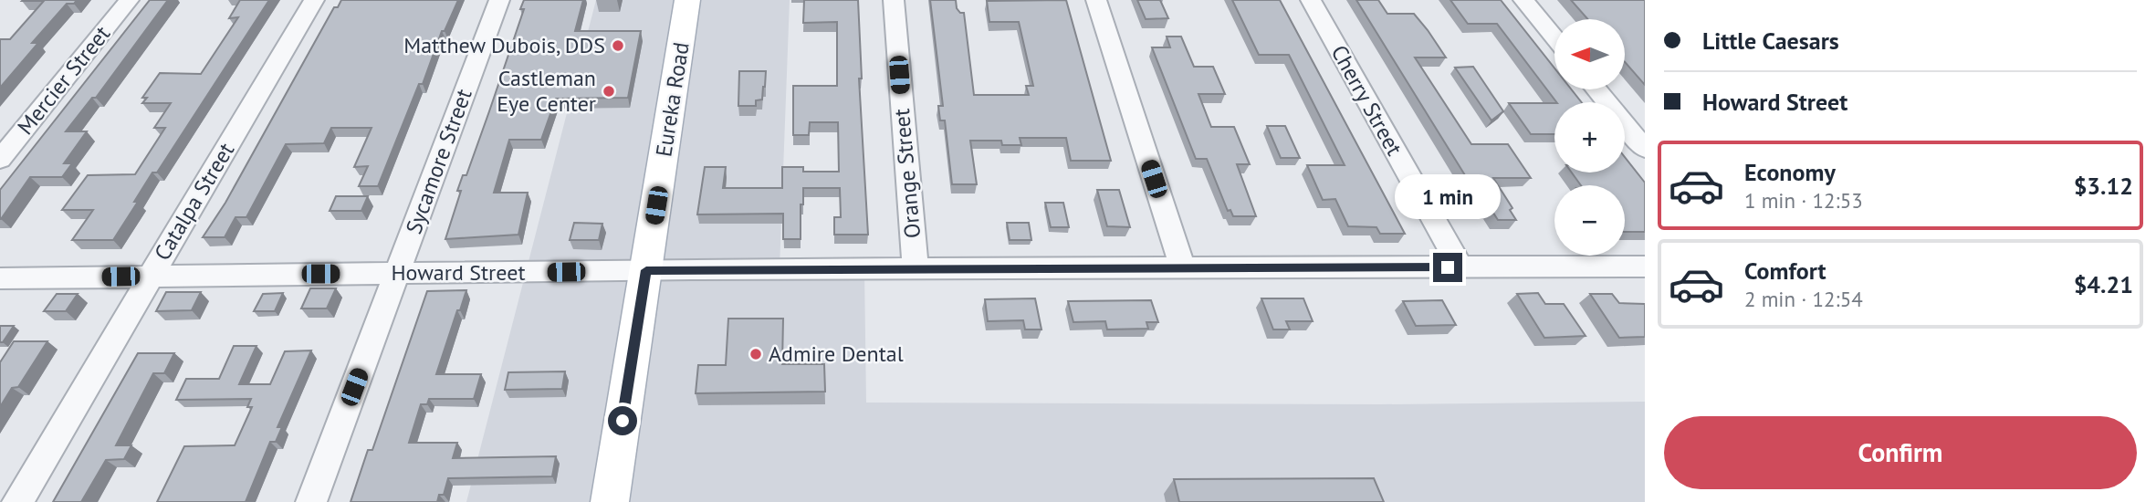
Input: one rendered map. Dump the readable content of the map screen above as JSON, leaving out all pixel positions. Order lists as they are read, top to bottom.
{
  "streets": {
    "main road": ["Eureka Road"],
    "street": [
      "Mercier Street",
      "Cherry Street",
      "Sycamore Street",
      "Orange Street",
      "Catalpa Street",
      "Howard Street"
    ]
  },
  "crossings": [
    ["Eureka Road", "Howard Street"],
    ["Cherry Street", "Howard Street"],
    ["Sycamore Street", "Howard Street"],
    ["Orange Street", "Howard Street"],
    ["Catalpa Street", "Howard Street"]
  ],
  "places": ["Matthew Dubois, DDS", "Castleman Eye Center", "Admire Dental"],
  "north": "left",
  "page": {
    "banner": ["Little Caesars", "Howard Street"],
    "map_buttons": ["+", "−"],
    "list": [
      {
        "name": "Economy",
        "note": "1 min · 12:53",
        "value": "$3.12"
      },
      {
        "name": "Comfort",
        "note": "2 min · 12:54",
        "value": "$4.21"
      }
    ],
    "bubble": "1 min",
    "buttons": "Confirm"
  }
}
